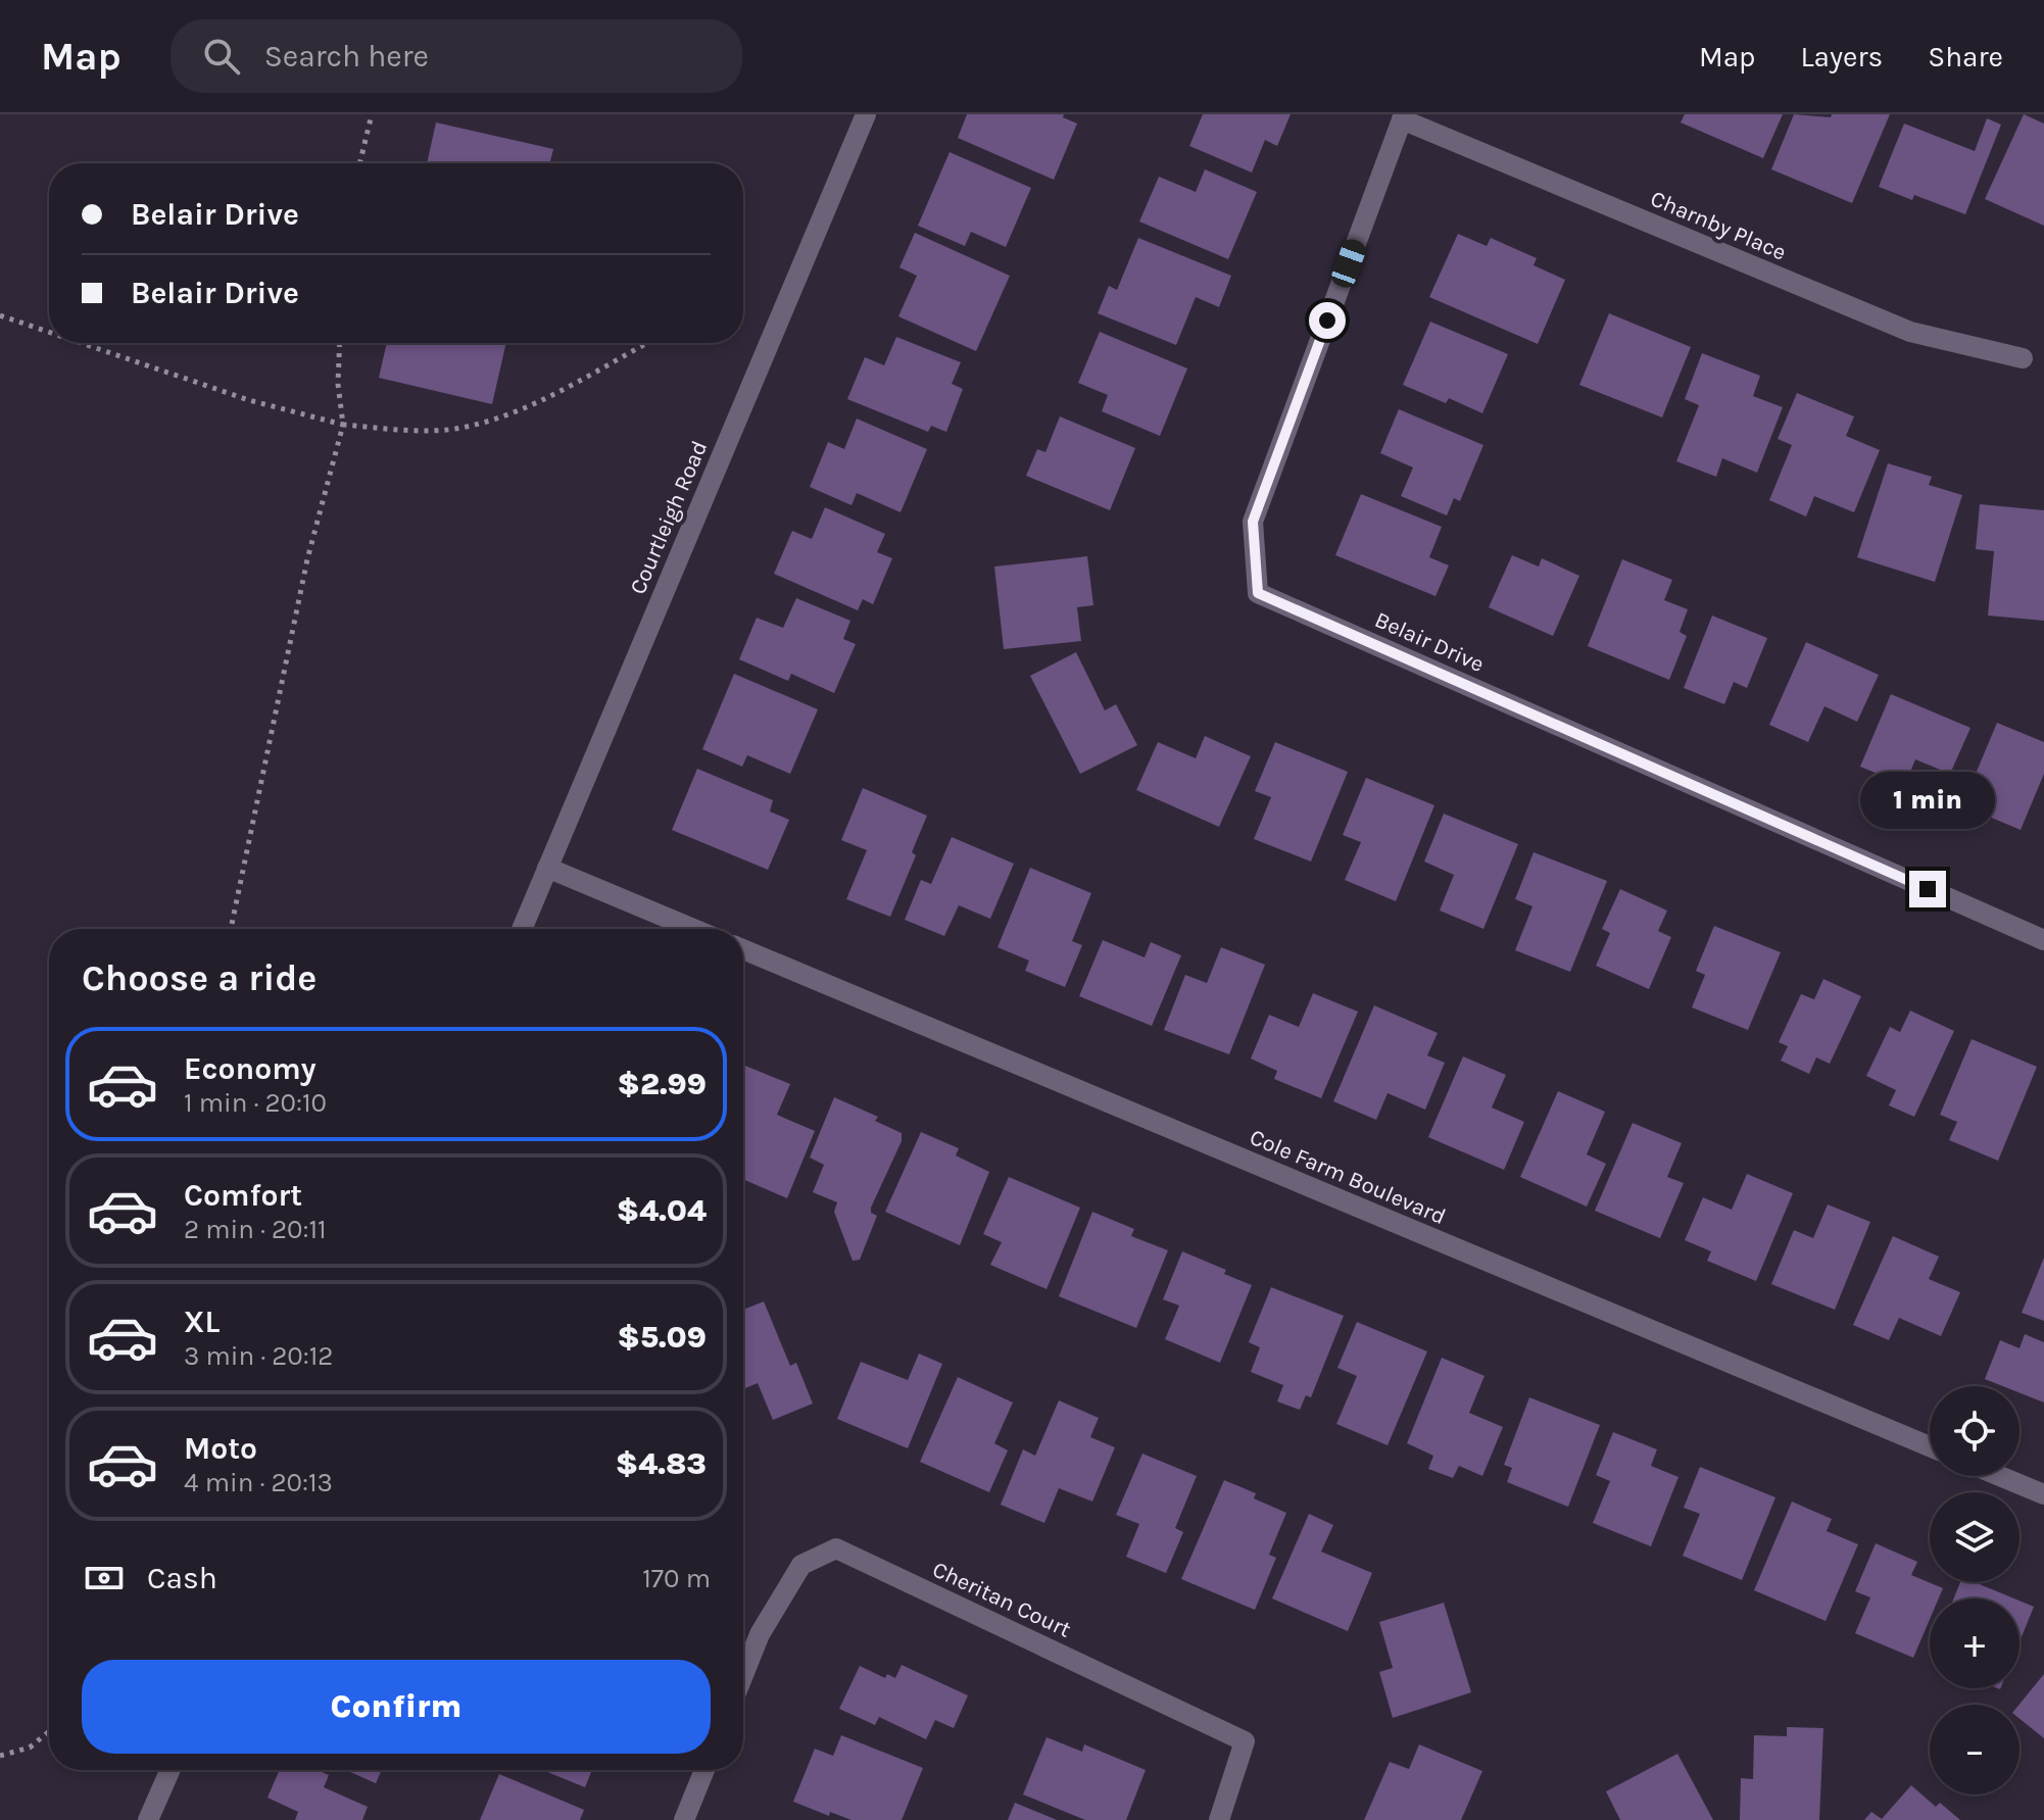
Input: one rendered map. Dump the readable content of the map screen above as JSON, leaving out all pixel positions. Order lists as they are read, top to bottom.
{
  "streets": {
    "street": [
      "Charnby Place",
      "Courtleigh Road",
      "Belair Drive",
      "Cole Farm Boulevard",
      "Cheritan Court"
    ]
  },
  "crossings": [
    ["Charnby Place", "Belair Drive"]
  ],
  "page": {
    "header": "Map",
    "search": "Search here",
    "nav": ["Map", "Layers", "Share"],
    "banner": ["Belair Drive", "Belair Drive"],
    "bubble": "1 min",
    "heading": "Choose a ride",
    "list": [
      {
        "name": "Economy",
        "note": "1 min · 20:10",
        "value": "$2.99"
      },
      {
        "name": "Comfort",
        "note": "2 min · 20:11",
        "value": "$4.04"
      },
      {
        "name": "XL",
        "note": "3 min · 20:12",
        "value": "$5.09"
      },
      {
        "name": "Moto",
        "note": "4 min · 20:13",
        "value": "$4.83"
      }
    ],
    "map_buttons": ["+", "−"],
    "pay": ["Cash", "170 m"],
    "buttons": "Confirm"
  }
}
